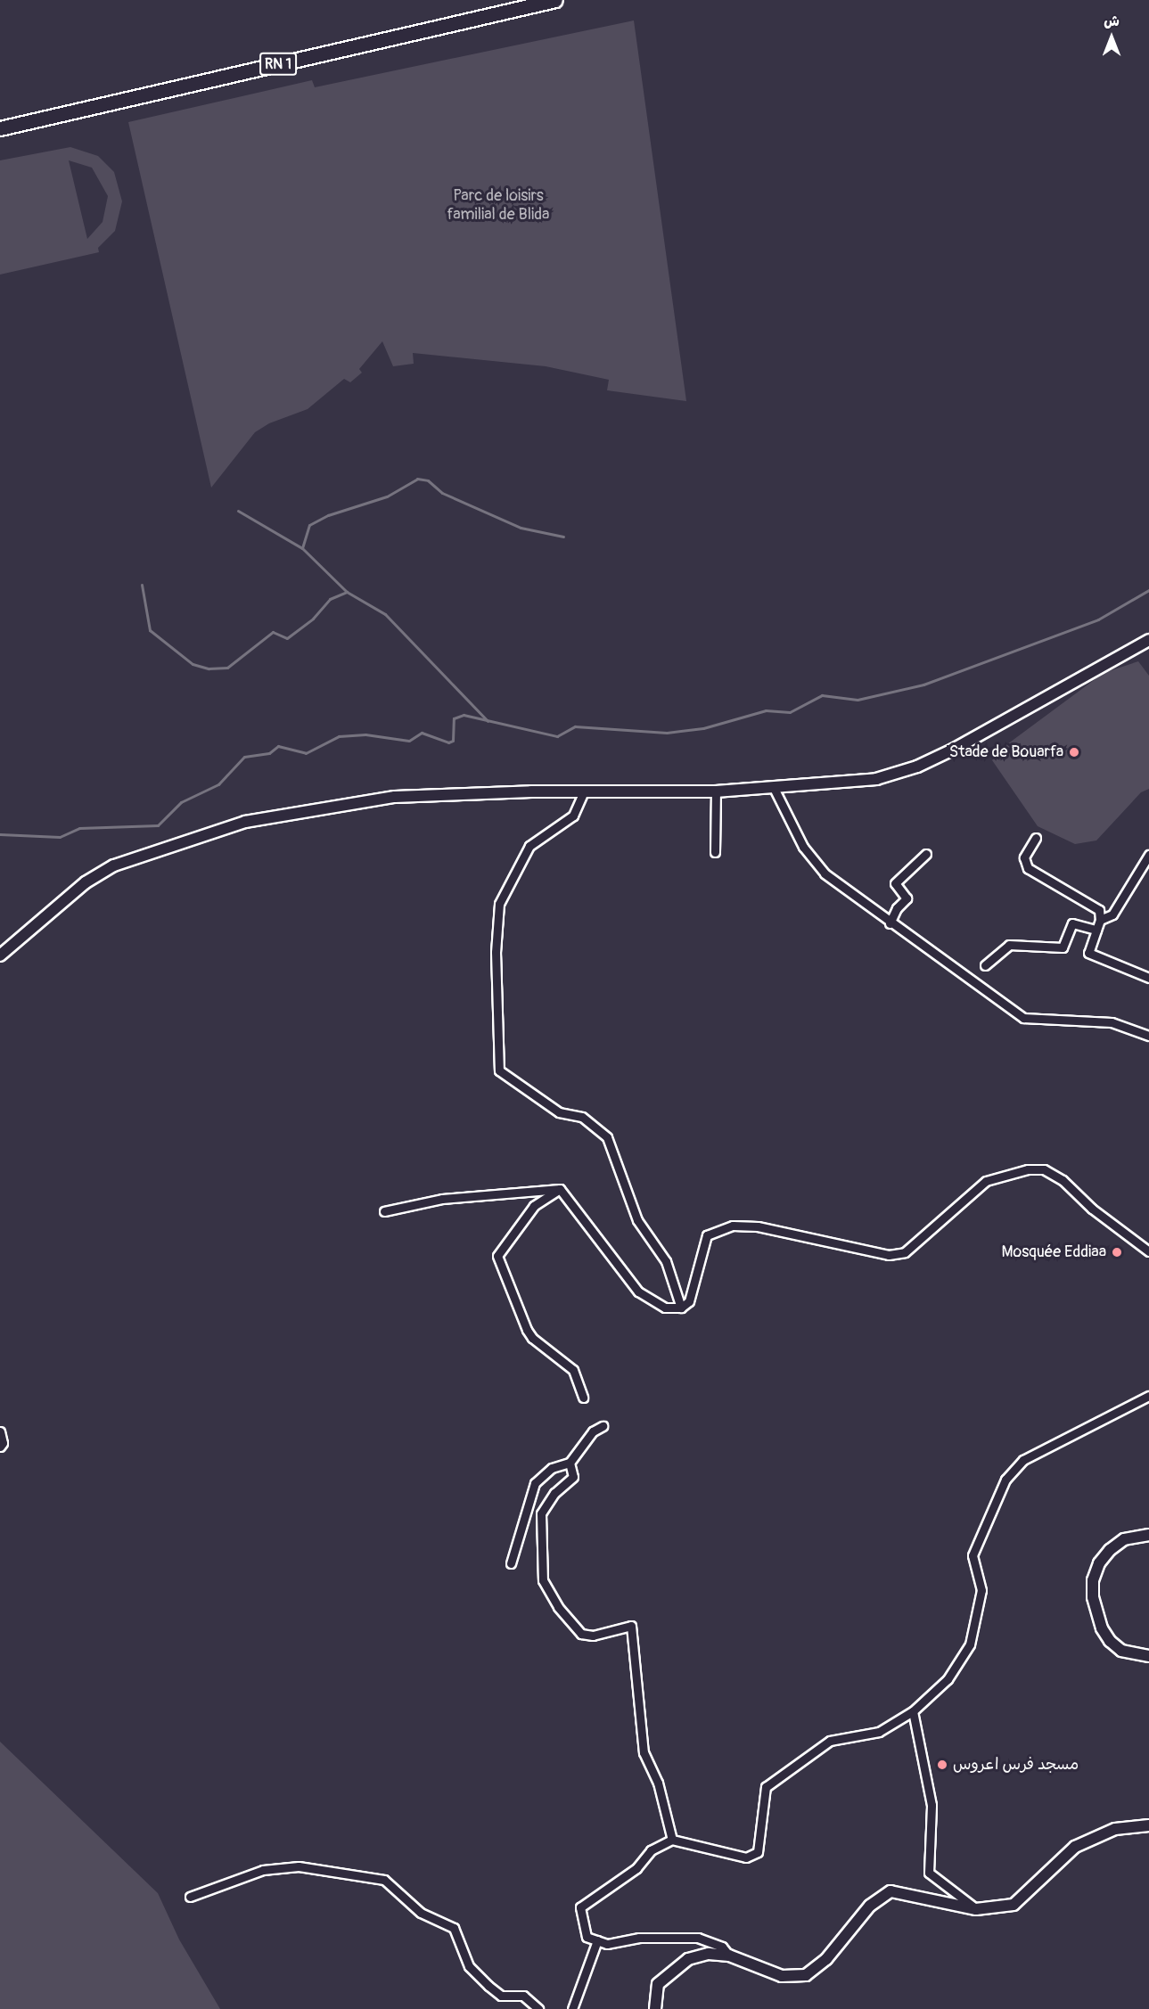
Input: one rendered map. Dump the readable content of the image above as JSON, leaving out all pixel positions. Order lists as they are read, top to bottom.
{
  "streets": {
    "main road": ["RN 1"]
  },
  "parks": ["Parc de loisirs familial de Blida"],
  "places": ["Stade de Bouarfa", "Mosquée Eddiaa", "مسجد فرس اعروس"],
  "north": "top"
}
